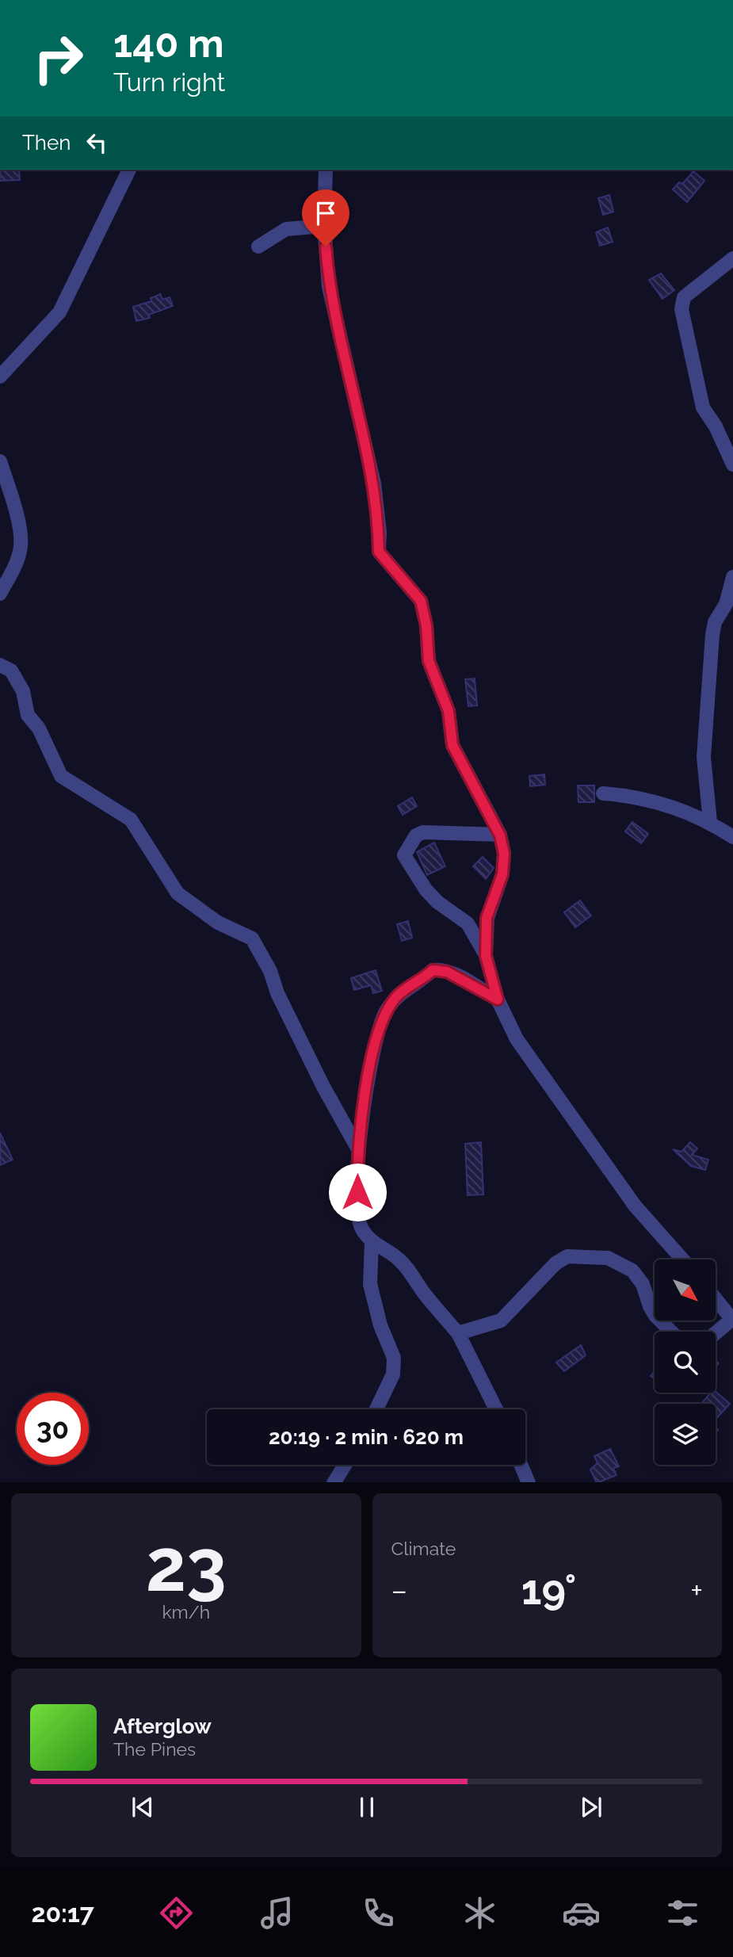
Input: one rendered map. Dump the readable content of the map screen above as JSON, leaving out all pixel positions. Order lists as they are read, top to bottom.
{
  "north": "bottom right",
  "page": {
    "turn": ["140 m", "Turn right"],
    "then": "Then",
    "limit": "30",
    "trip": "20:19 · 2 min · 620 m",
    "tile": [
      ["23", "km/h"],
      "Climate"
    ],
    "heat": ["−", "19°", "+"],
    "song": ["Afterglow", "The Pines"],
    "tabs": "20:17"
  }
}
